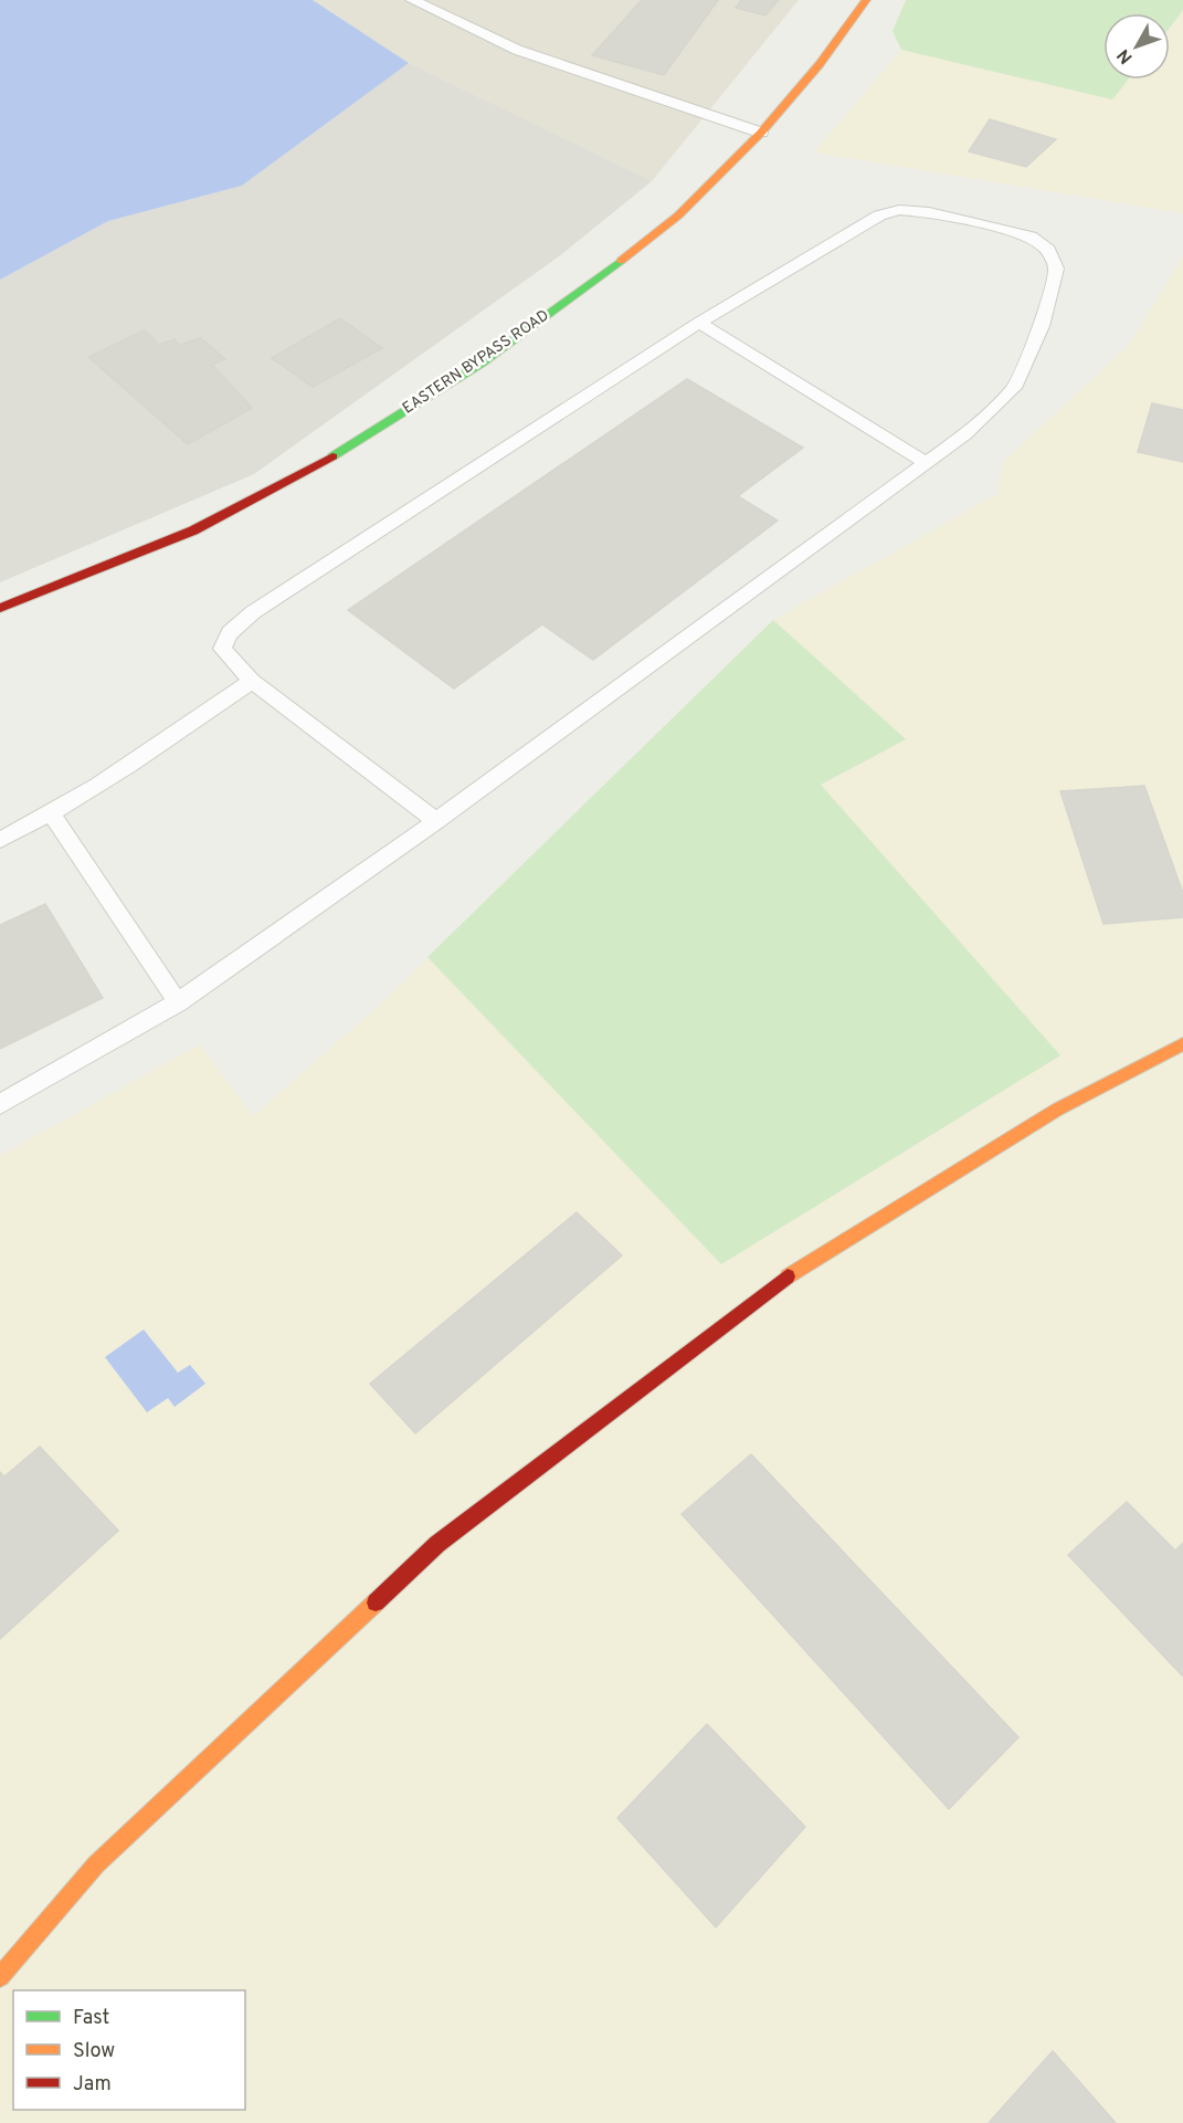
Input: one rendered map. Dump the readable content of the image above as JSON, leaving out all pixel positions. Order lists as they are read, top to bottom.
{
  "streets": {
    "main road": ["EASTERN BYPASS ROAD"]
  },
  "legend": ["Fast", "Slow", "Jam"],
  "north": "bottom left"
}
